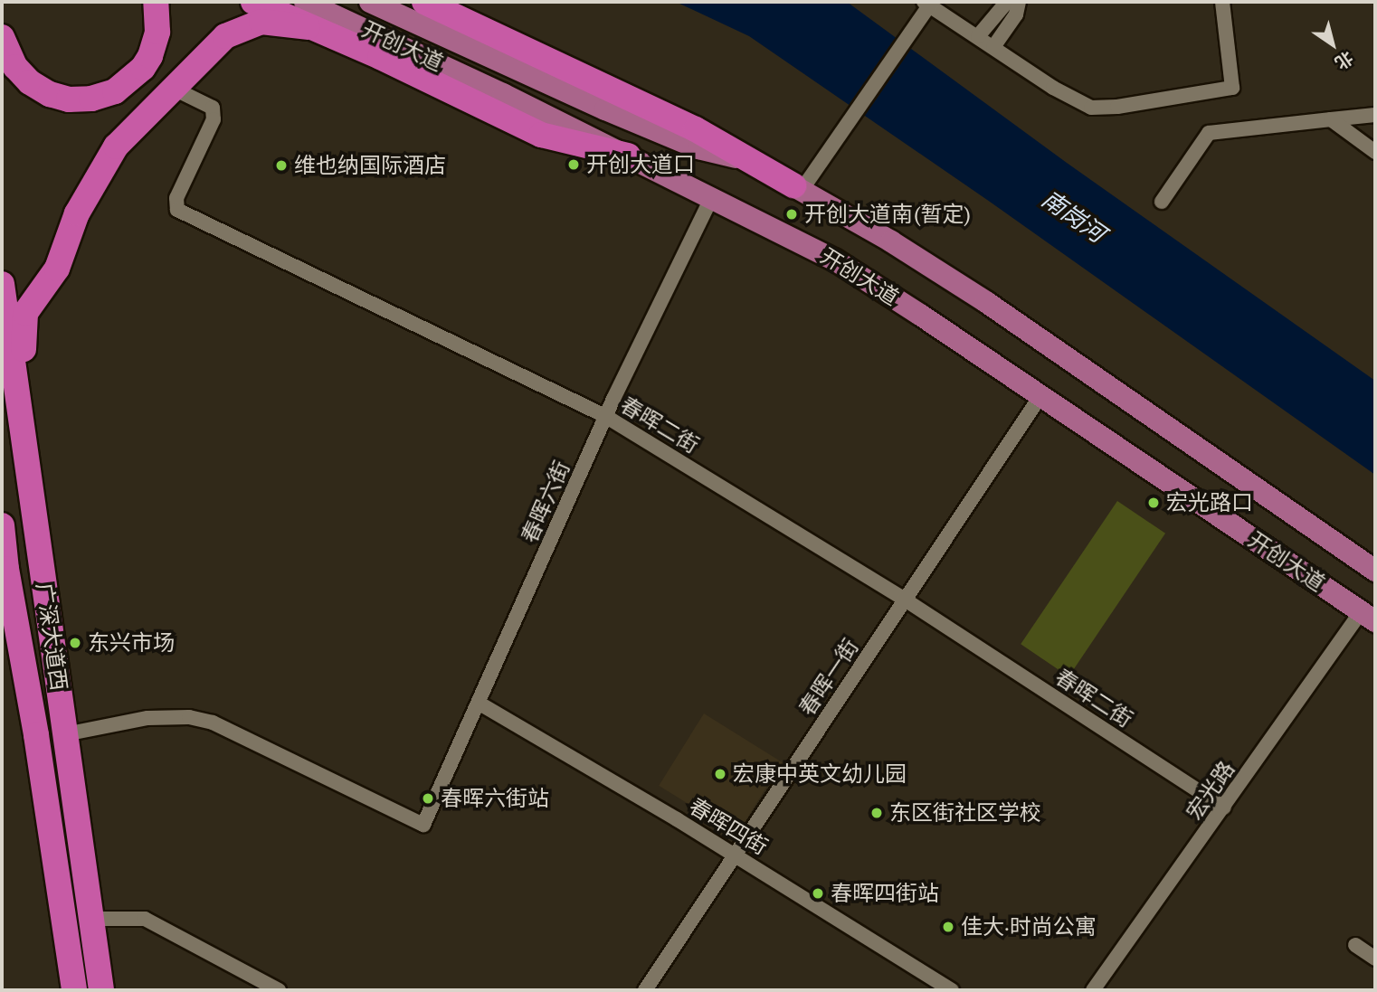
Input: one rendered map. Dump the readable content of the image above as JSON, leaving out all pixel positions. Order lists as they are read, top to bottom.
{
  "streets": {
    "highway": ["广深大道西"],
    "main road": ["开创大道"],
    "street": [
      "春晖二街",
      "春晖六街",
      "春晖一街",
      "宏光路",
      "春晖四街"
    ]
  },
  "crossings": [
    ["开创大道", "春晖六街"],
    ["开创大道", "春晖一街"],
    ["开创大道", "宏光路"],
    ["春晖二街", "春晖六街"],
    ["春晖二街", "春晖一街"],
    ["春晖二街", "宏光路"],
    ["春晖六街", "广深大道西"],
    ["春晖六街", "春晖四街"],
    ["春晖一街", "春晖四街"]
  ],
  "water": ["南岗河"],
  "places": [
    "开创大道口",
    "维也纳国际酒店",
    "开创大道南(暂定)",
    "宏光路口",
    "东兴市场",
    "宏康中英文幼儿园",
    "春晖六街站",
    "东区街社区学校",
    "春晖四街站",
    "佳大·时尚公寓"
  ],
  "north": "bottom right"
}
